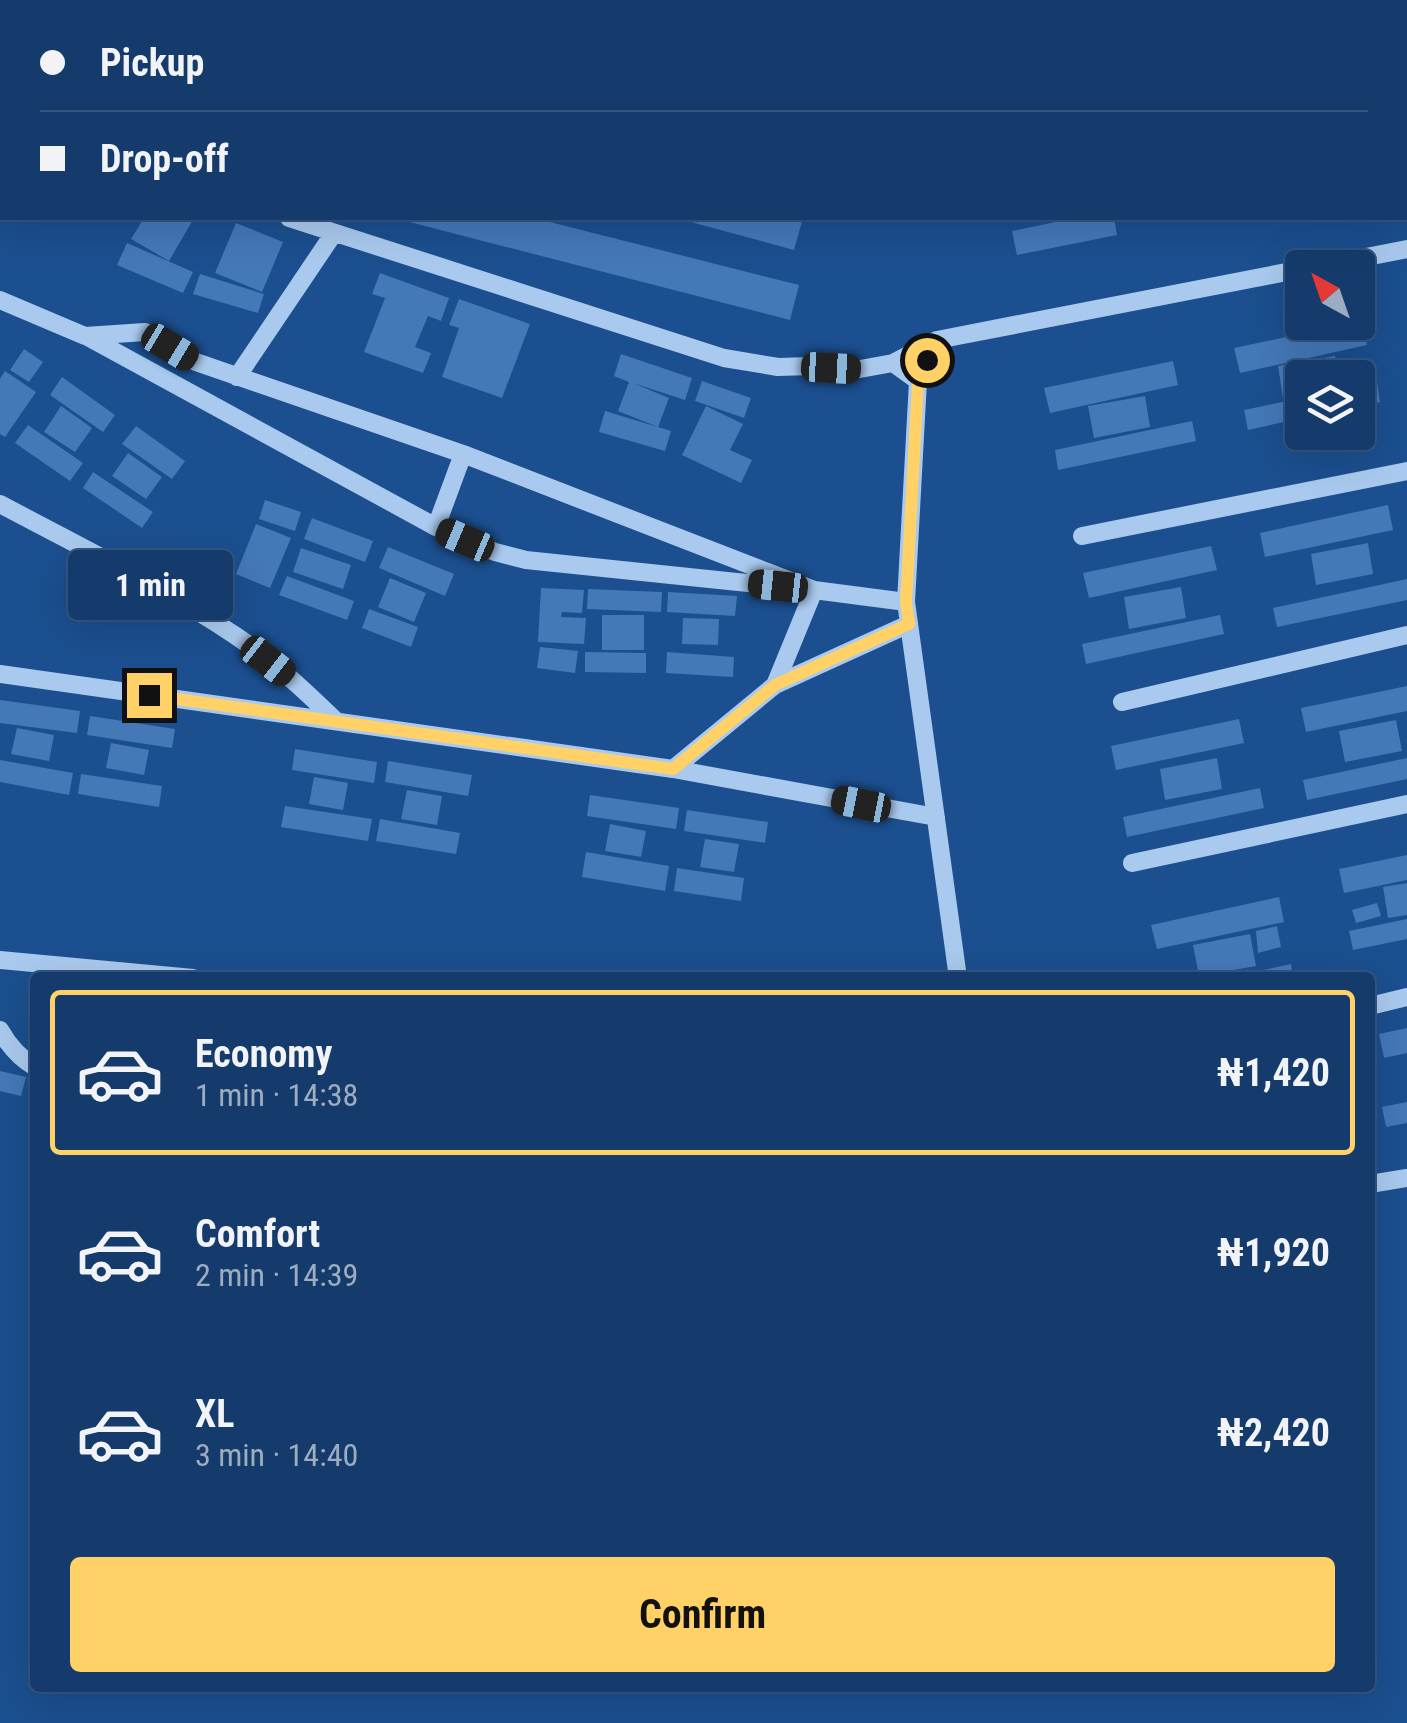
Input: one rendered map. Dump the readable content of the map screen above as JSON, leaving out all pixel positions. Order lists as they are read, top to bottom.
{
  "north": "top left",
  "page": {
    "banner": ["Pickup", "Drop-off"],
    "bubble": "1 min",
    "list": [
      {
        "name": "Economy",
        "note": "1 min · 14:38",
        "value": "₦1,420"
      },
      {
        "name": "Comfort",
        "note": "2 min · 14:39",
        "value": "₦1,920"
      },
      {
        "name": "XL",
        "note": "3 min · 14:40",
        "value": "₦2,420"
      }
    ],
    "buttons": "Confirm"
  }
}
